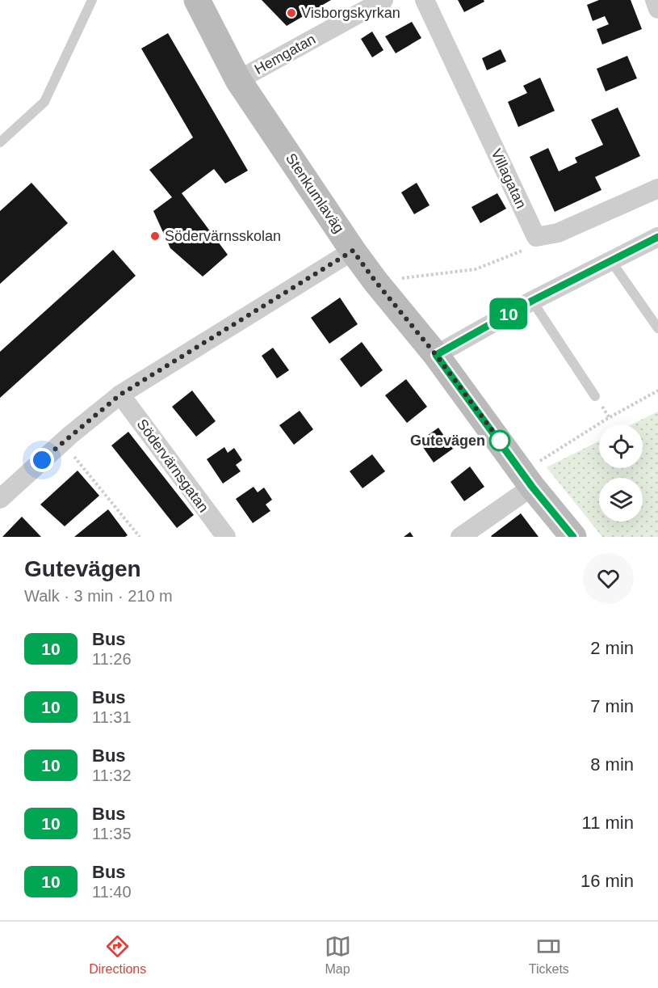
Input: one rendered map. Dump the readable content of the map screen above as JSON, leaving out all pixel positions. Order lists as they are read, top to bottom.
{
  "streets": {
    "street": [
      "Hemgatan",
      "Villagatan",
      "Stenkumlaväg",
      "Södervärnsgatan"
    ]
  },
  "crossings": [
    ["Hemgatan", "Stenkumlaväg"]
  ],
  "places": ["Visborgskyrkan", "Södervärnsskolan", "Gutevägen"],
  "lines": ["bus line 10"],
  "page": {
    "on_map": "10",
    "heading": ["Gutevägen", "Walk · 3 min · 210 m"],
    "list": [
      {
        "mark": "10",
        "name": "Bus",
        "note": "11:26",
        "value": "2 min"
      },
      {
        "mark": "10",
        "name": "Bus",
        "note": "11:31",
        "value": "7 min"
      },
      {
        "mark": "10",
        "name": "Bus",
        "note": "11:32",
        "value": "8 min"
      },
      {
        "mark": "10",
        "name": "Bus",
        "note": "11:35",
        "value": "11 min"
      },
      {
        "mark": "10",
        "name": "Bus",
        "note": "11:40",
        "value": "16 min"
      }
    ],
    "tabs": ["Directions", "Map", "Tickets"]
  }
}
